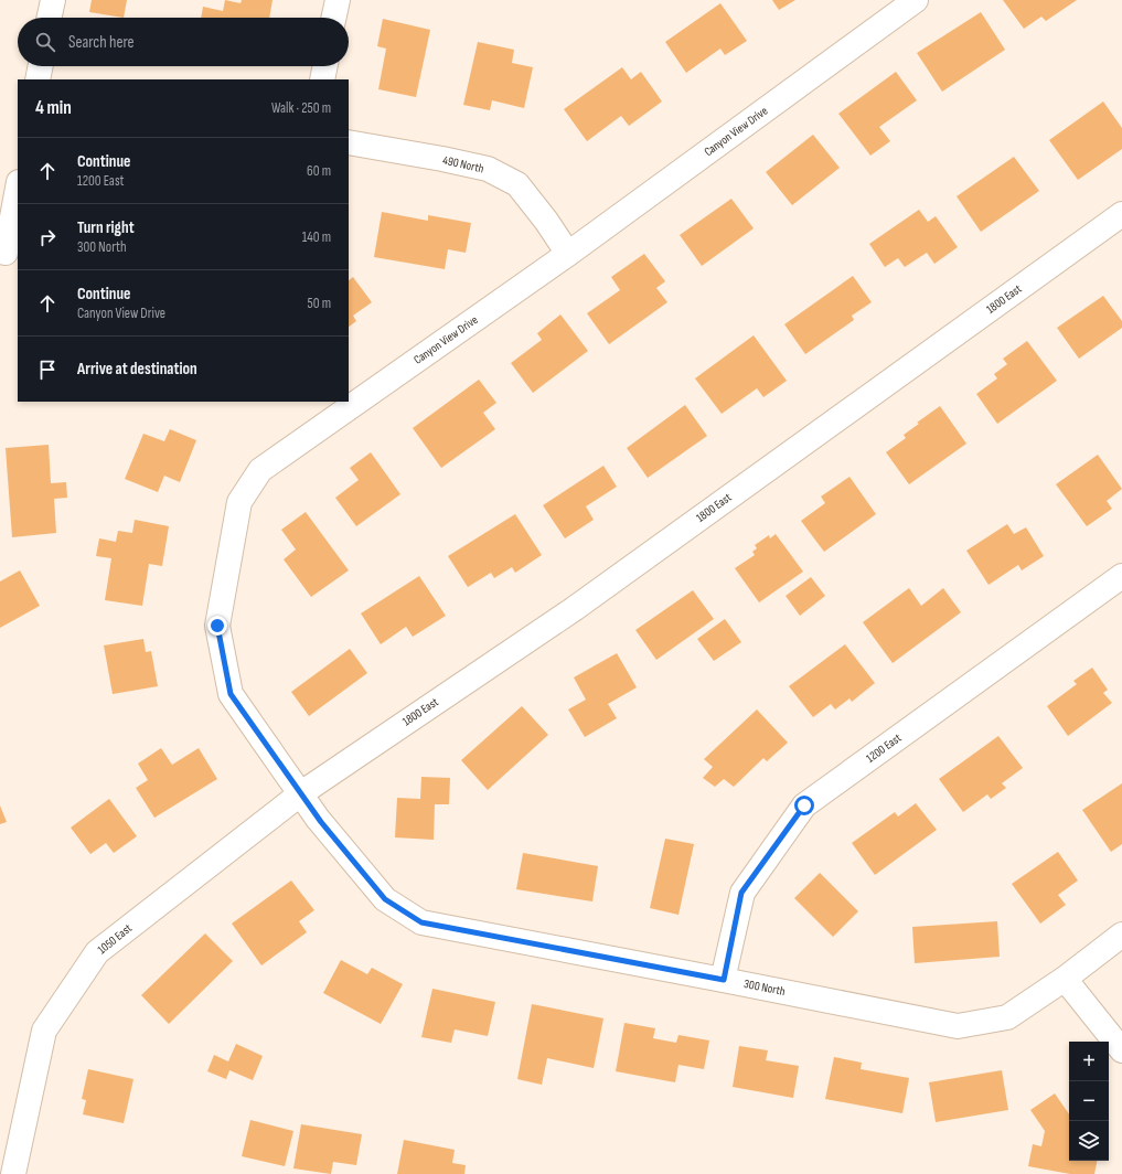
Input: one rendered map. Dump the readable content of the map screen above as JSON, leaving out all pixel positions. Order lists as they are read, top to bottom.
{
  "streets": {
    "street": [
      "Canyon View Drive",
      "490 North",
      "1800 East",
      "1200 East",
      "1050 East",
      "300 North"
    ]
  },
  "crossings": [
    ["Canyon View Drive", "490 North"],
    ["Canyon View Drive", "1800 East"],
    ["Canyon View Drive", "1050 East"],
    ["Canyon View Drive", "300 North"],
    ["1800 East", "1050 East"],
    ["1800 East", "300 North"],
    ["1200 East", "300 North"],
    ["1050 East", "300 North"]
  ],
  "page": {
    "search": "Search here",
    "heading": ["4 min", "Walk · 250 m"],
    "list": [
      ["Continue", "1200 East", "60 m"],
      ["Turn right", "300 North", "140 m"],
      ["Continue", "Canyon View Drive", "50 m"],
      "Arrive at destination"
    ],
    "map_buttons": ["+", "−"]
  }
}
